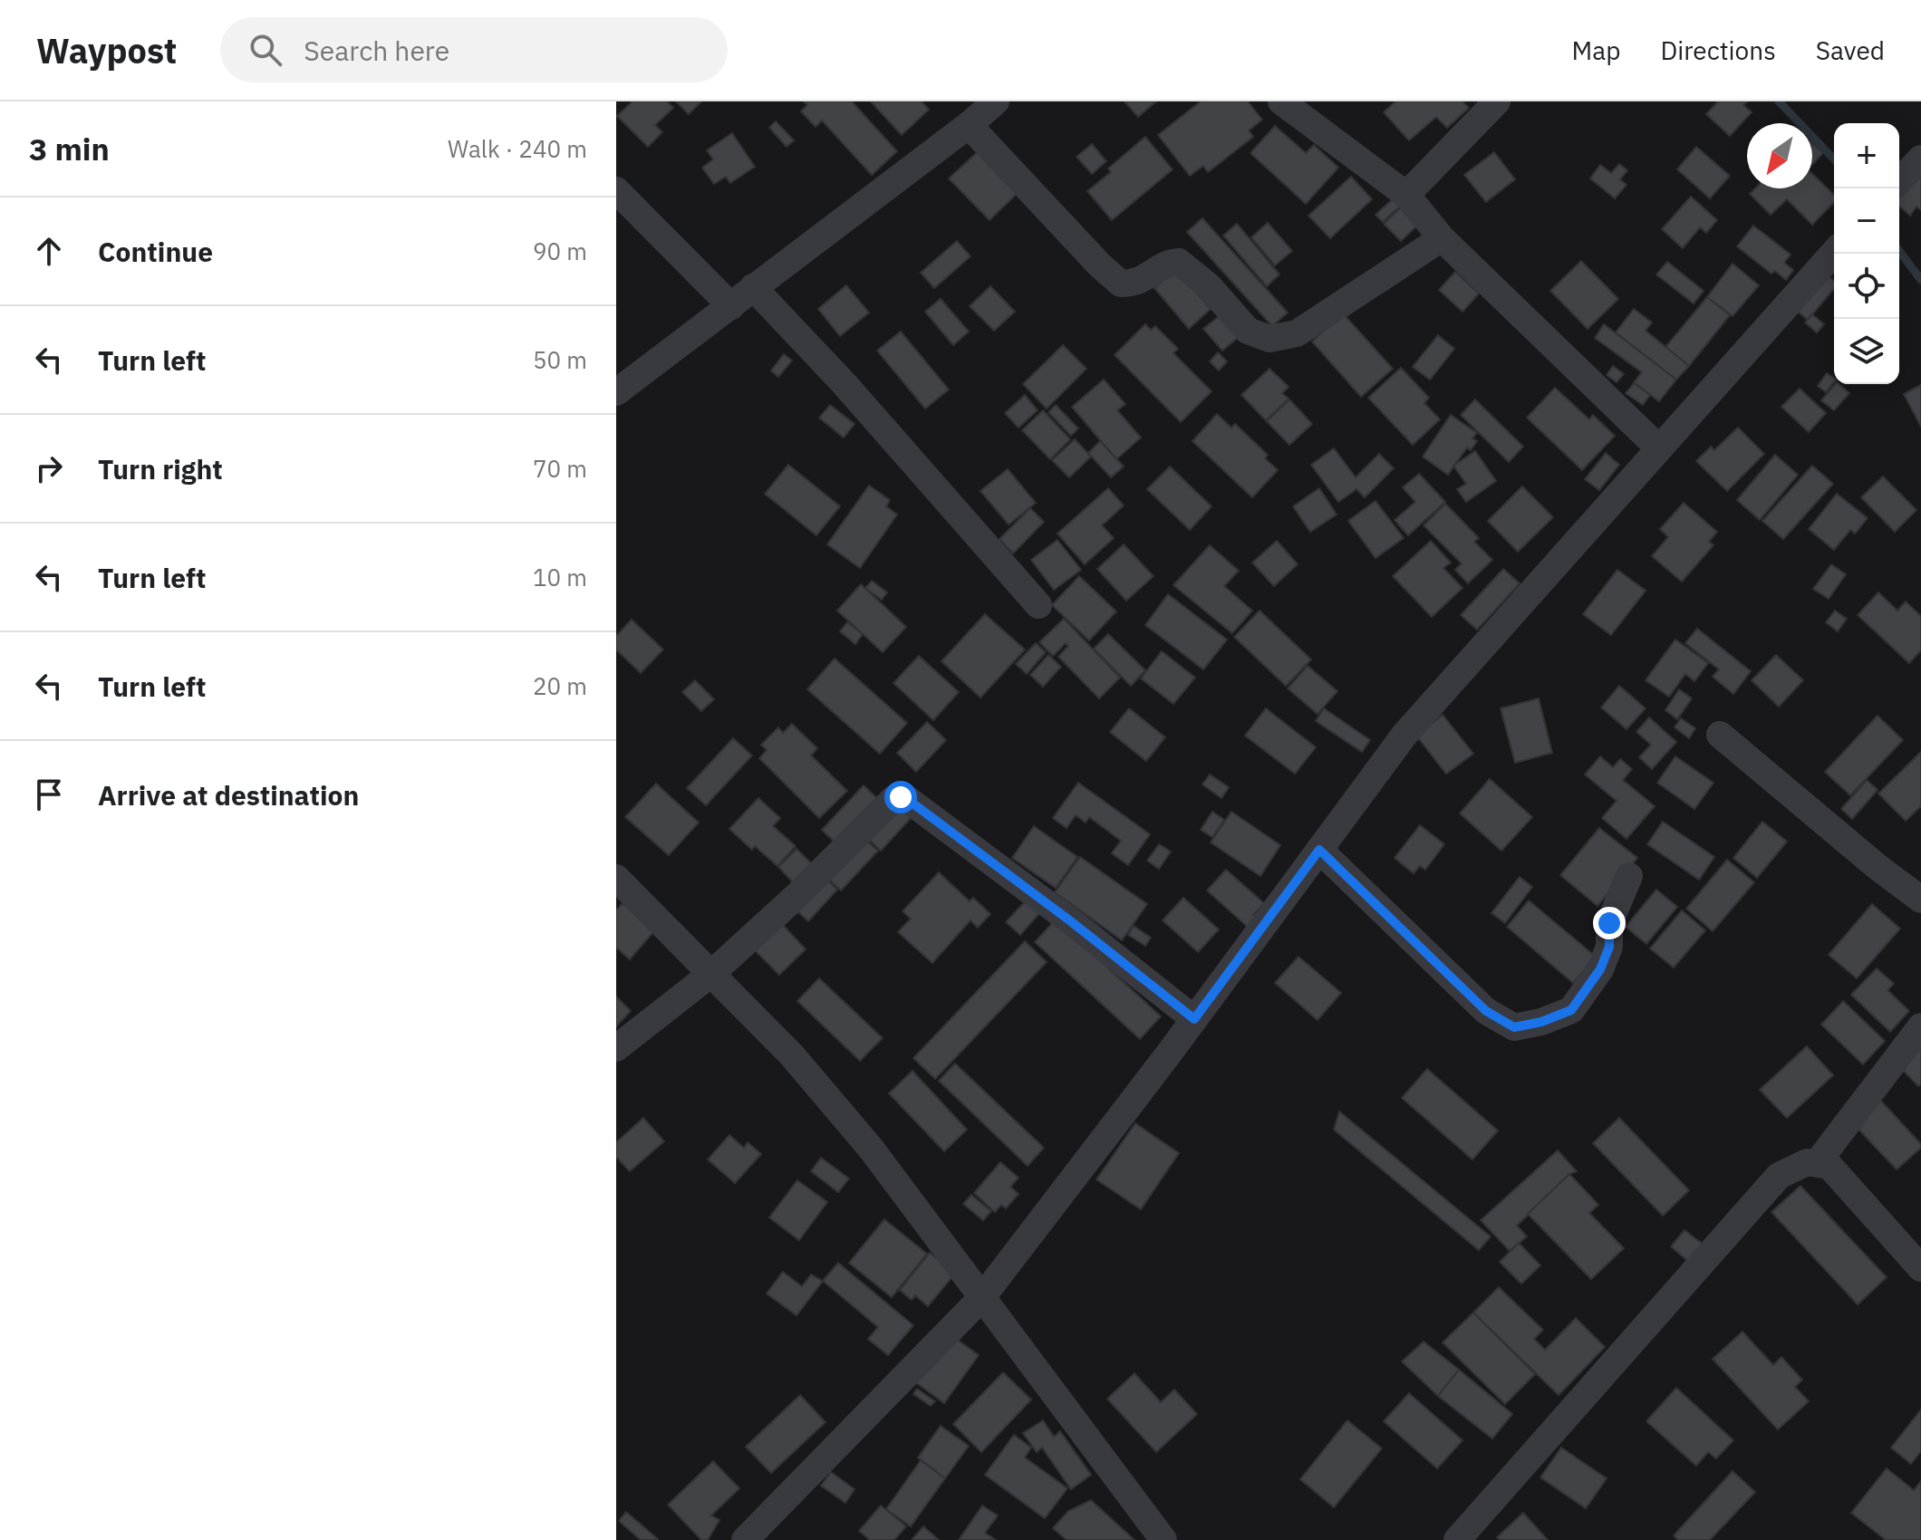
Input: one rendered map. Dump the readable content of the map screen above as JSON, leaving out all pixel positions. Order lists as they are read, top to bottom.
{
  "north": "bottom left",
  "page": {
    "header": "Waypost",
    "search": "Search here",
    "nav": ["Map", "Directions", "Saved"],
    "heading": ["3 min", "Walk · 240 m"],
    "map_buttons": ["+", "−"],
    "list": [
      ["Continue", "90 m"],
      ["Turn left", "50 m"],
      ["Turn right", "70 m"],
      ["Turn left", "10 m"],
      ["Turn left", "20 m"],
      "Arrive at destination"
    ]
  }
}
